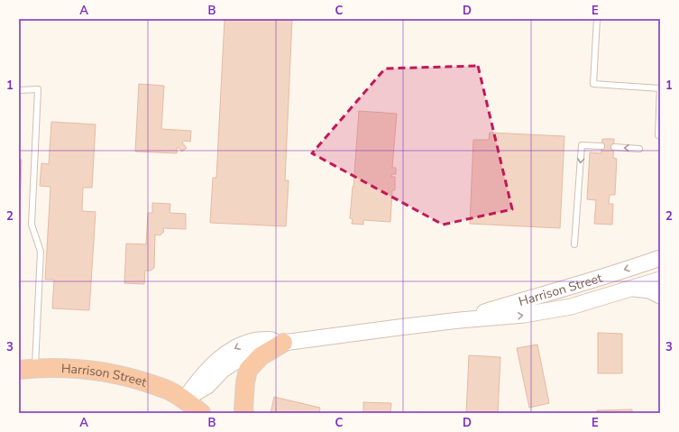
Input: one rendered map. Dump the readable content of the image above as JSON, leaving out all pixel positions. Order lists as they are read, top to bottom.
{
  "streets": {
    "highway": ["Harrison Street"]
  },
  "grid": {
    "columns": [
      "A",
      "B",
      "C",
      "D",
      "E"
    ],
    "rows": ["1", "2", "3"]
  }
}
